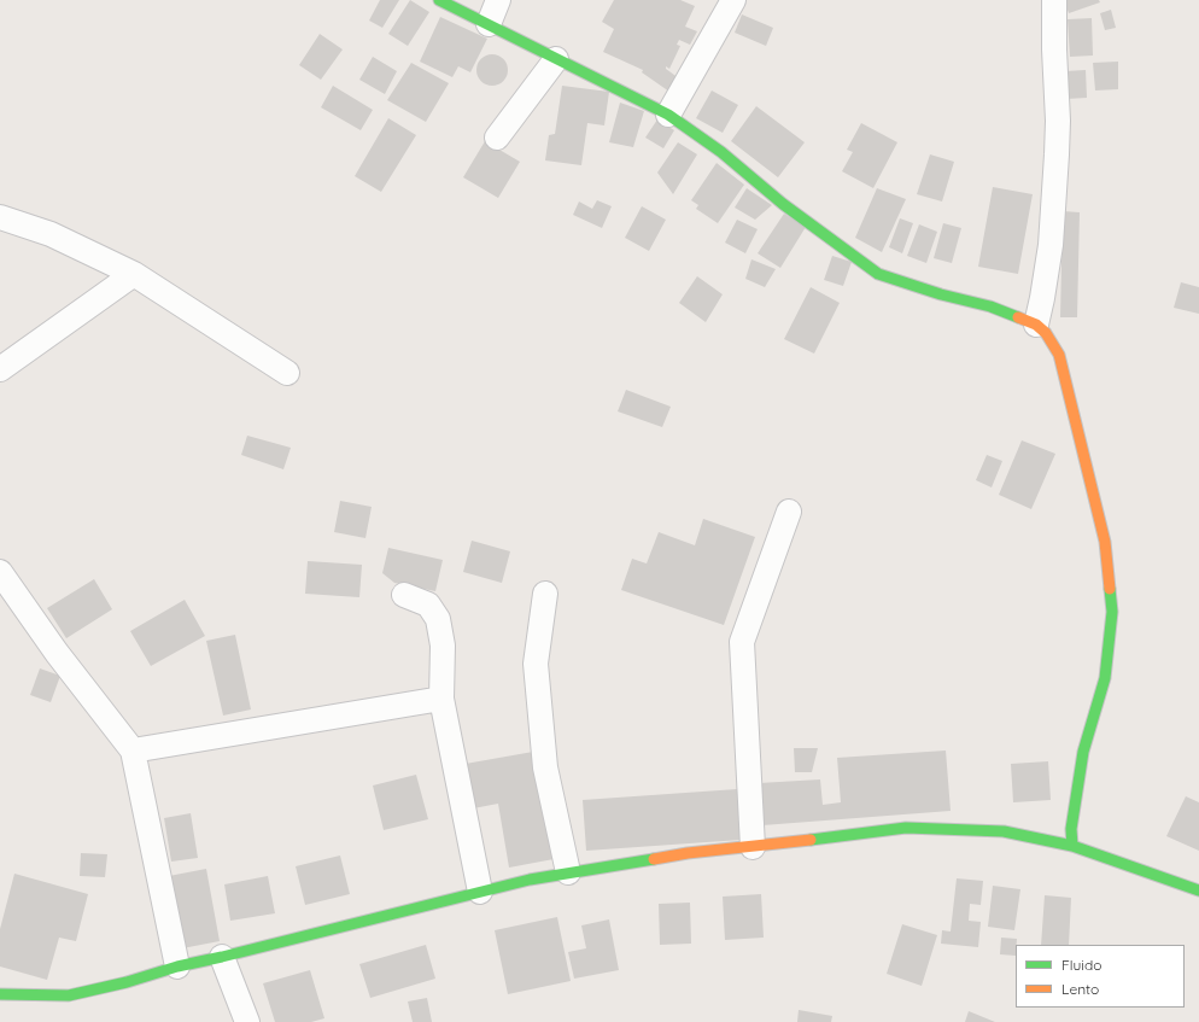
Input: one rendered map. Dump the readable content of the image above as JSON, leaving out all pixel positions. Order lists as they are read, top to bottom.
{
  "legend": ["Fluido", "Lento"]
}
